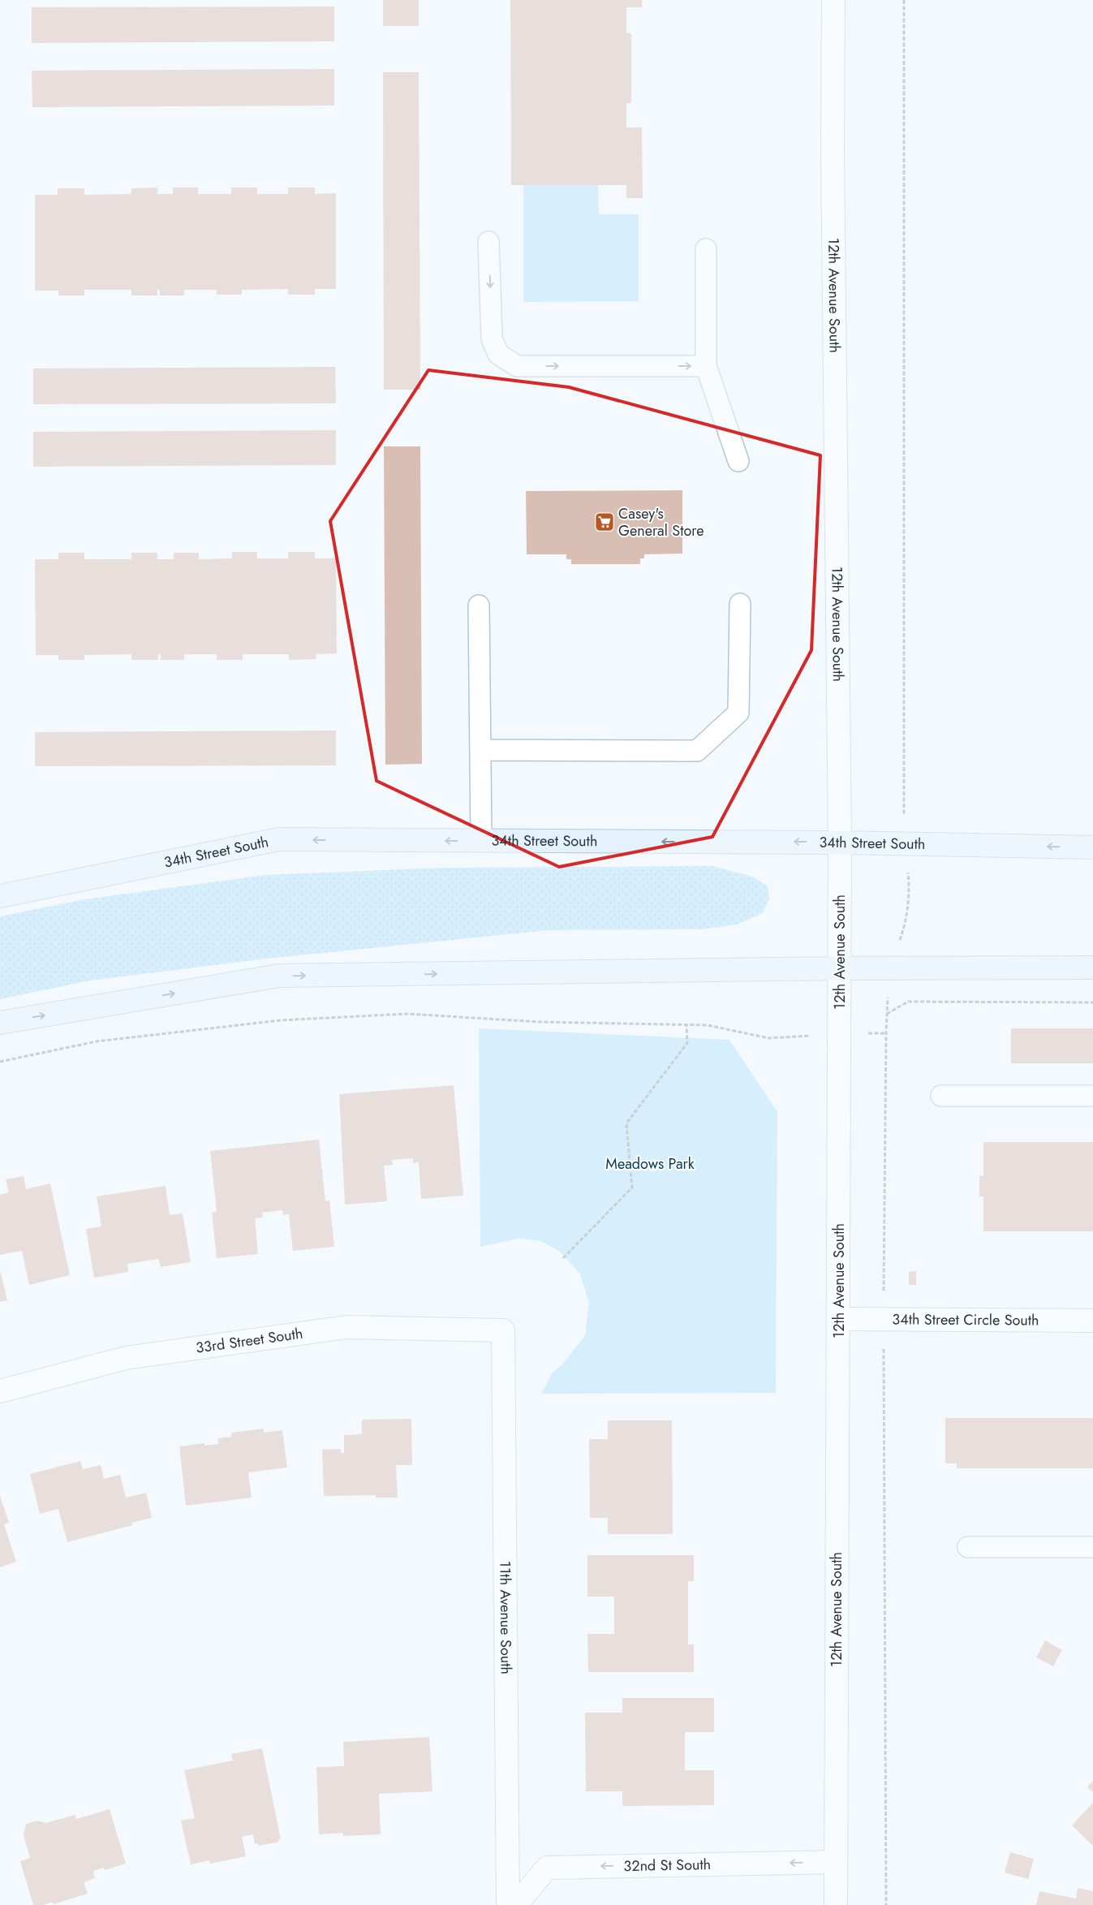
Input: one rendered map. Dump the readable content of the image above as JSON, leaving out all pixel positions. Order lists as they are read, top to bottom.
{
  "streets": {
    "main road": ["34th Street South"],
    "street": [
      "12th Avenue South",
      "34th Street Circle South",
      "33rd Street South",
      "11th Avenue South",
      "32nd St South"
    ]
  },
  "crossings": [
    ["12th Avenue South", "34th Street South"],
    ["12th Avenue South", "34th Street Circle South"],
    ["12th Avenue South", "32nd St South"],
    ["33rd Street South", "11th Avenue South"]
  ],
  "one_way": ["32nd St South"],
  "parks": ["Meadows Park"],
  "places": {
    "supermarket": ["Casey's General Store"]
  }
}
